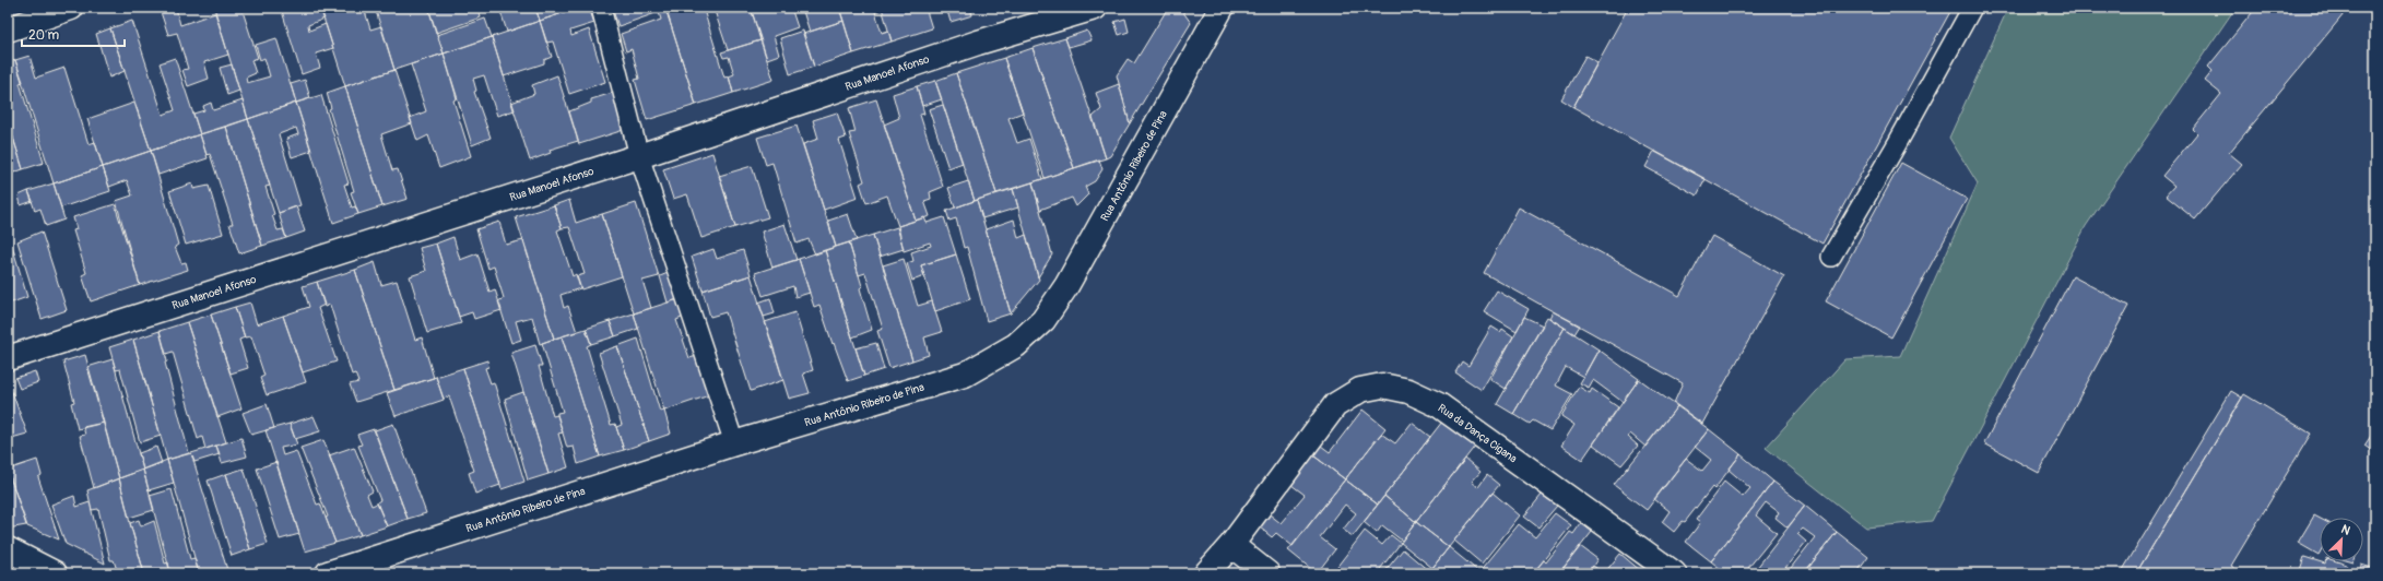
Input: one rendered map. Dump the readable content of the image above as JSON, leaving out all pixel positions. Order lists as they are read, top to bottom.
{
  "streets": {
    "street": ["Rua Manoel Afonso", "Rua Antônio Ribeiro de Pina", "Rua da Dança Cigana"]
  },
  "scale_bar": "20 m",
  "north": "top right"
}
